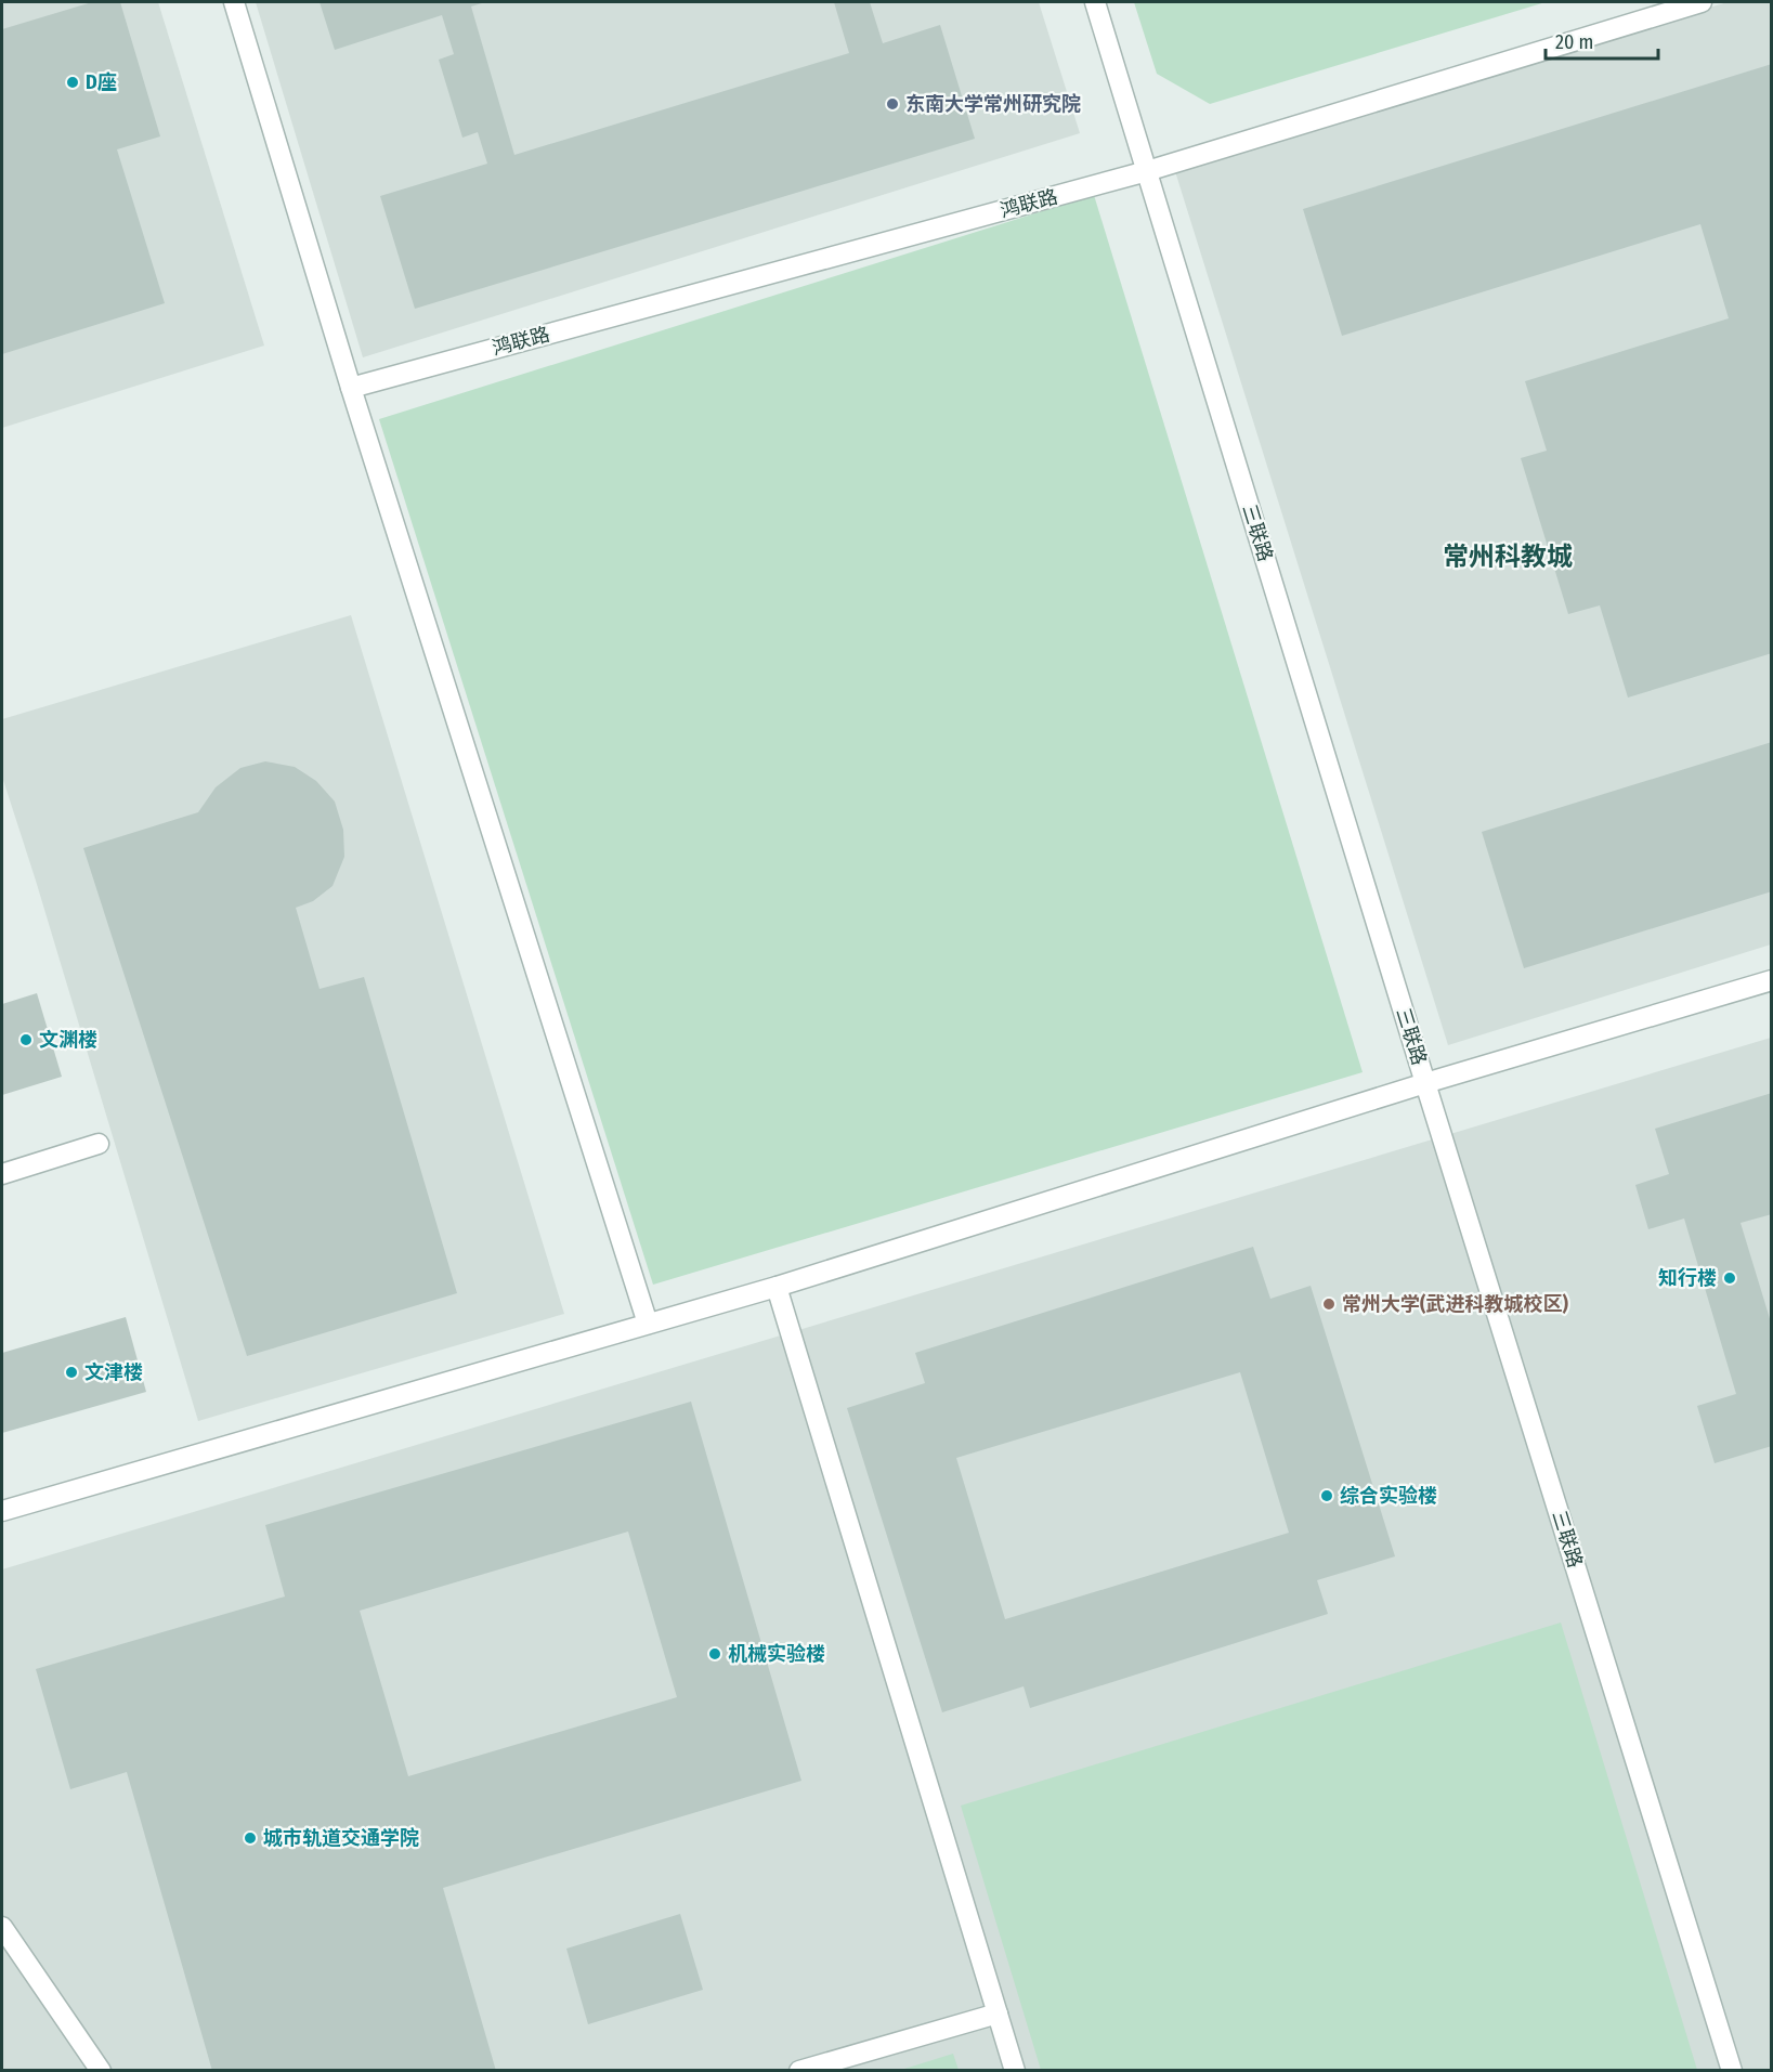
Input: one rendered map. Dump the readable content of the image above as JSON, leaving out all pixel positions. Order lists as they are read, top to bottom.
{
  "streets": {
    "street": ["鸿联路", "三联路"]
  },
  "crossings": [
    ["鸿联路", "三联路"]
  ],
  "districts": ["常州科教城"],
  "places": [
    "D座",
    "东南大学常州研究院",
    "文渊楼",
    "知行楼",
    "常州大学(武进科教城校区)",
    "文津楼",
    "综合实验楼",
    "机械实验楼",
    "城市轨道交通学院"
  ],
  "scale_bar": "20 m"
}
